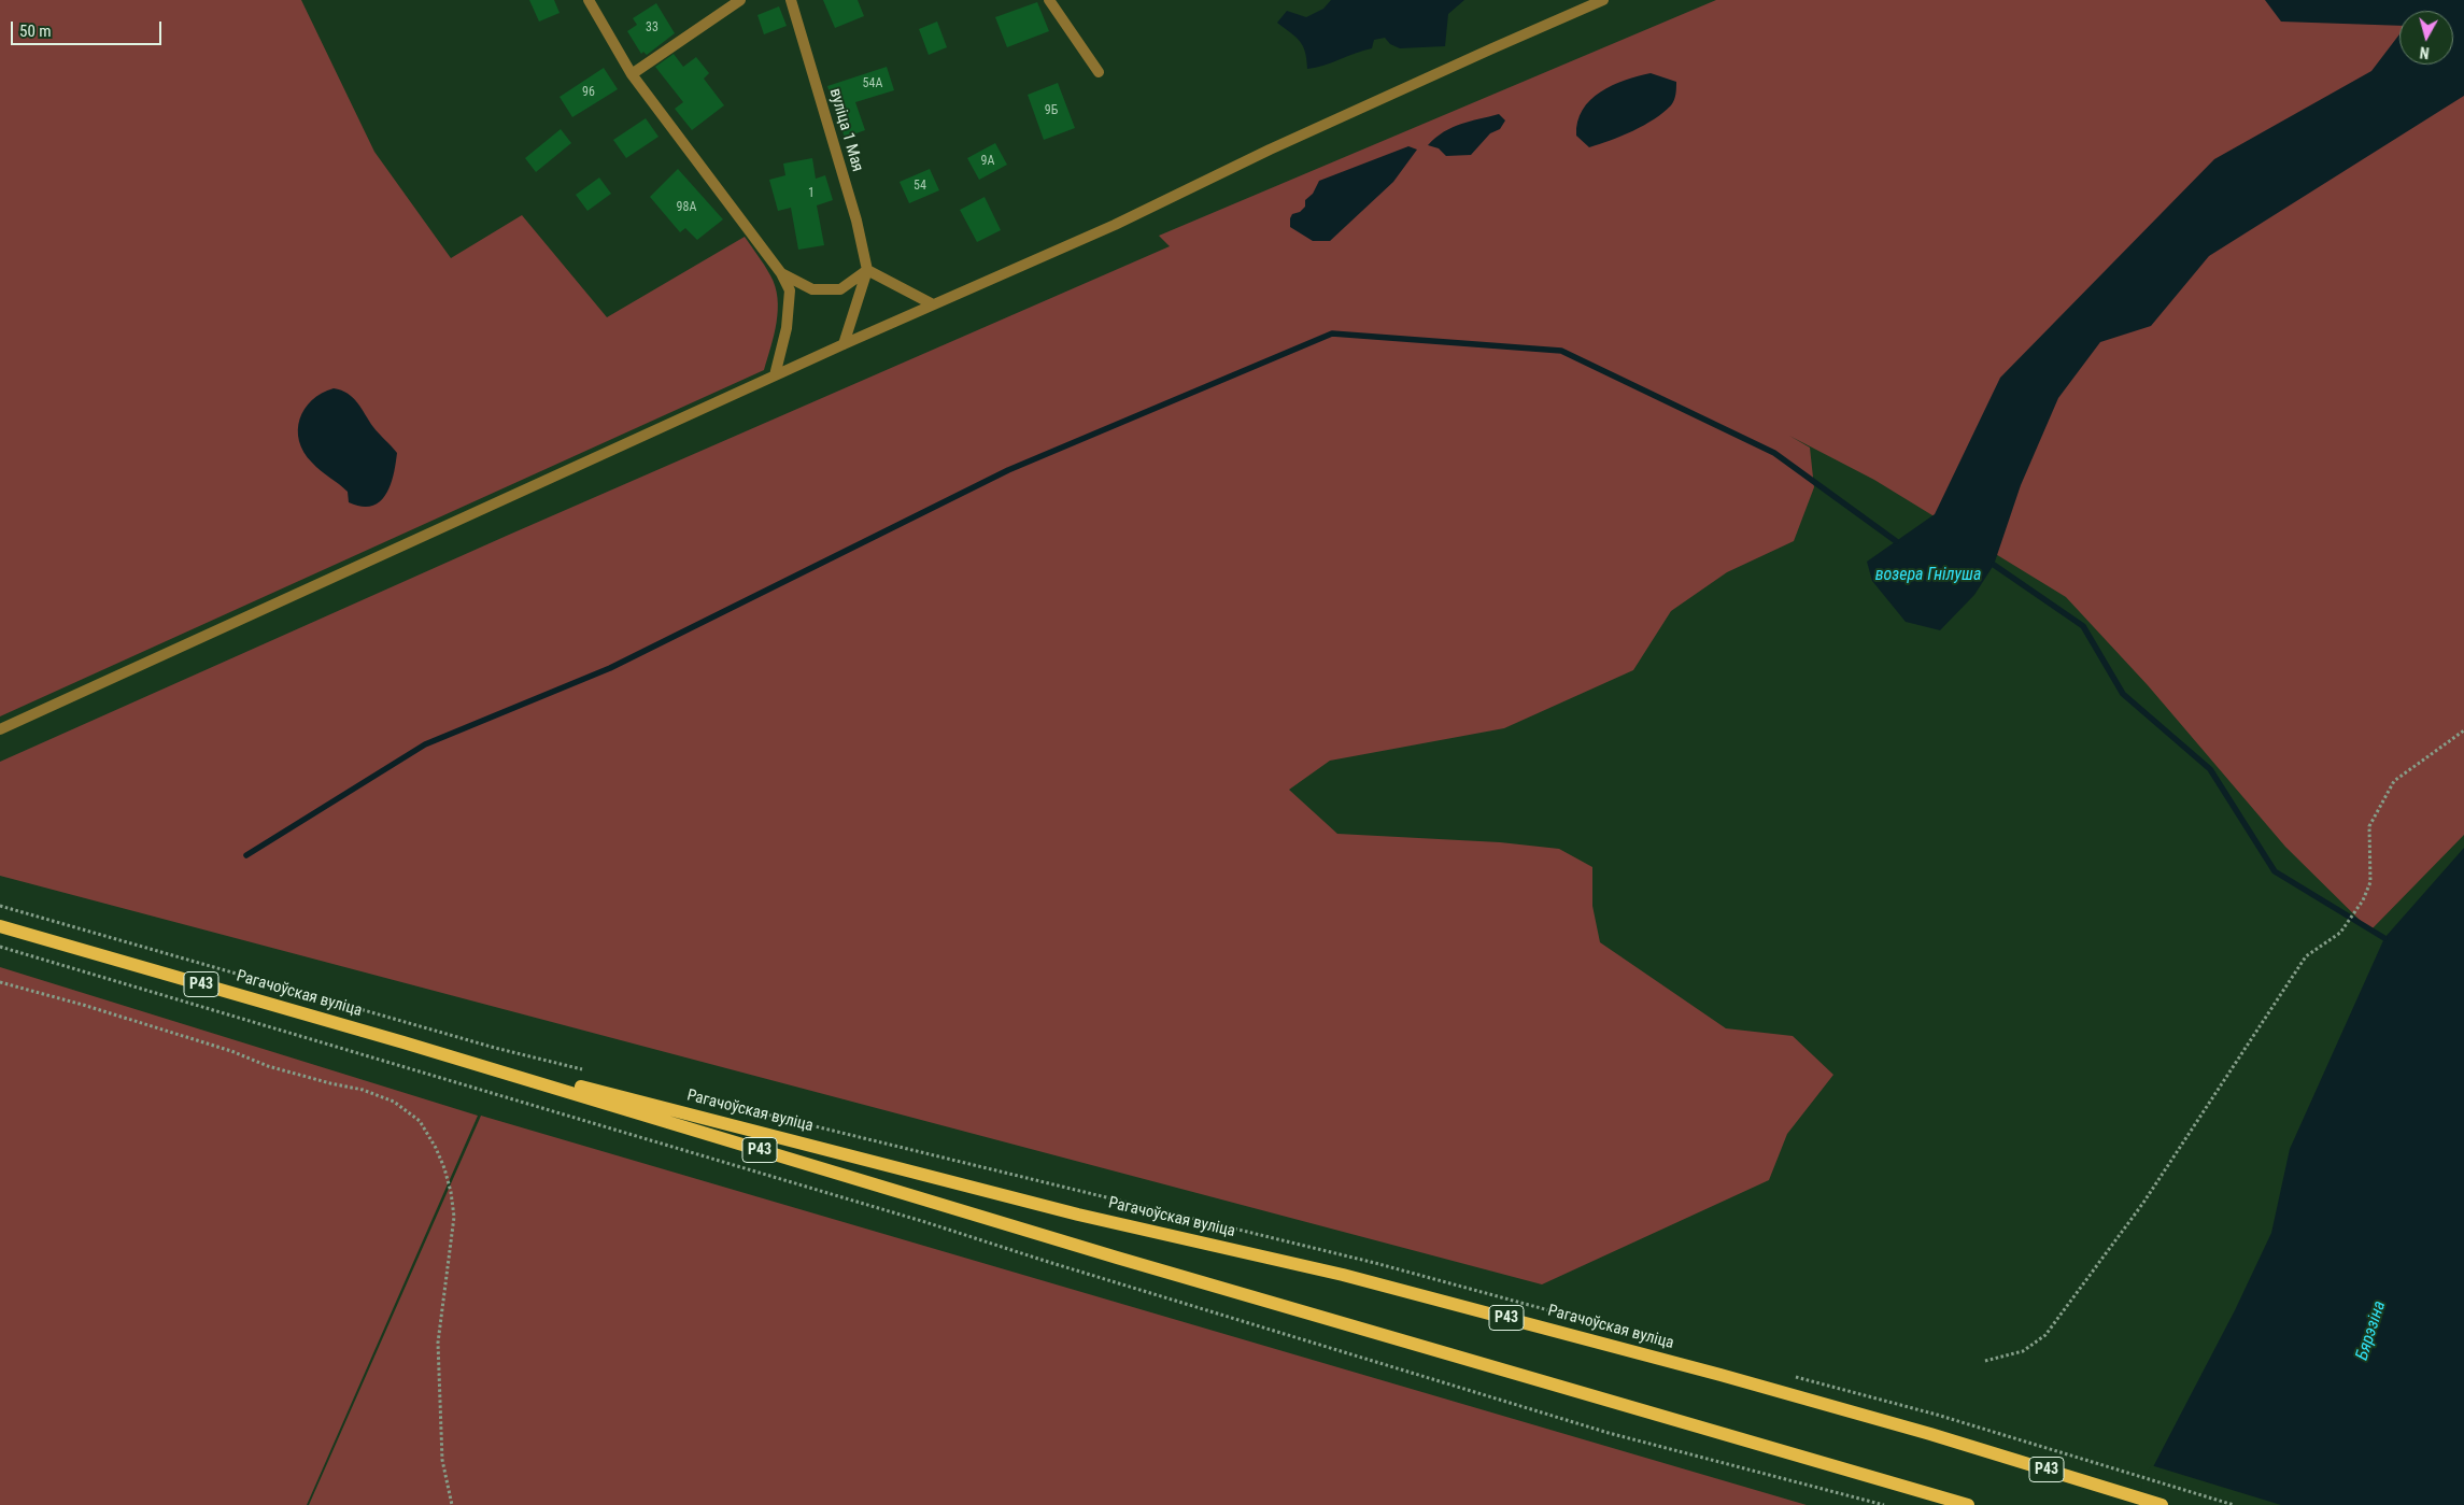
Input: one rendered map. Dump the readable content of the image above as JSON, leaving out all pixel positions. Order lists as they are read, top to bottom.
{
  "streets": {
    "main road": ["Р43", "Рагачоўская вуліца"],
    "street": ["вуліца 1 Мая"]
  },
  "water": ["возера Гнілуша", "Бярэзіна"],
  "house_numbers": [
    "33",
    "54А",
    "96",
    "9Б",
    "9А",
    "54",
    "1",
    "98А"
  ],
  "scale_bar": "50 m",
  "north": "bottom"
}
